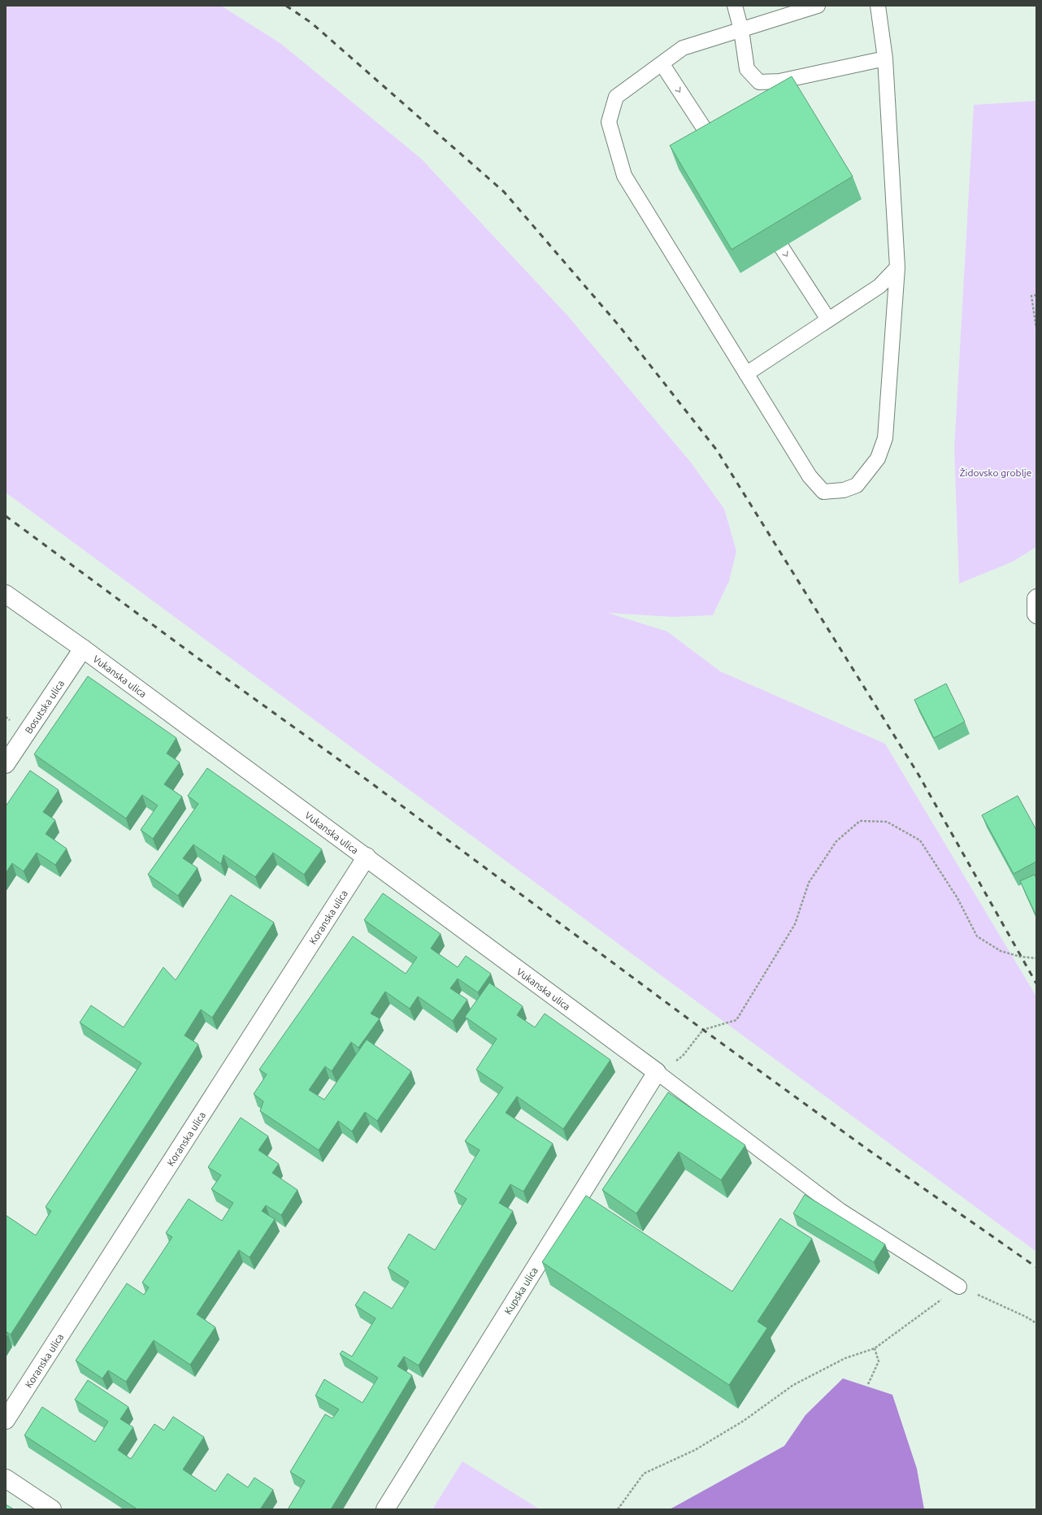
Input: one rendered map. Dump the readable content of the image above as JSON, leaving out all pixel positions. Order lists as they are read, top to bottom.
{
  "streets": {
    "street": [
      "Vukanska ulica",
      "Bosutska ulica",
      "Koranska ulica",
      "Kupska ulica"
    ]
  },
  "crossings": [
    ["Vukanska ulica", "Bosutska ulica"],
    ["Vukanska ulica", "Koranska ulica"],
    ["Vukanska ulica", "Kupska ulica"]
  ],
  "parks": ["Židovsko groblje"]
}
